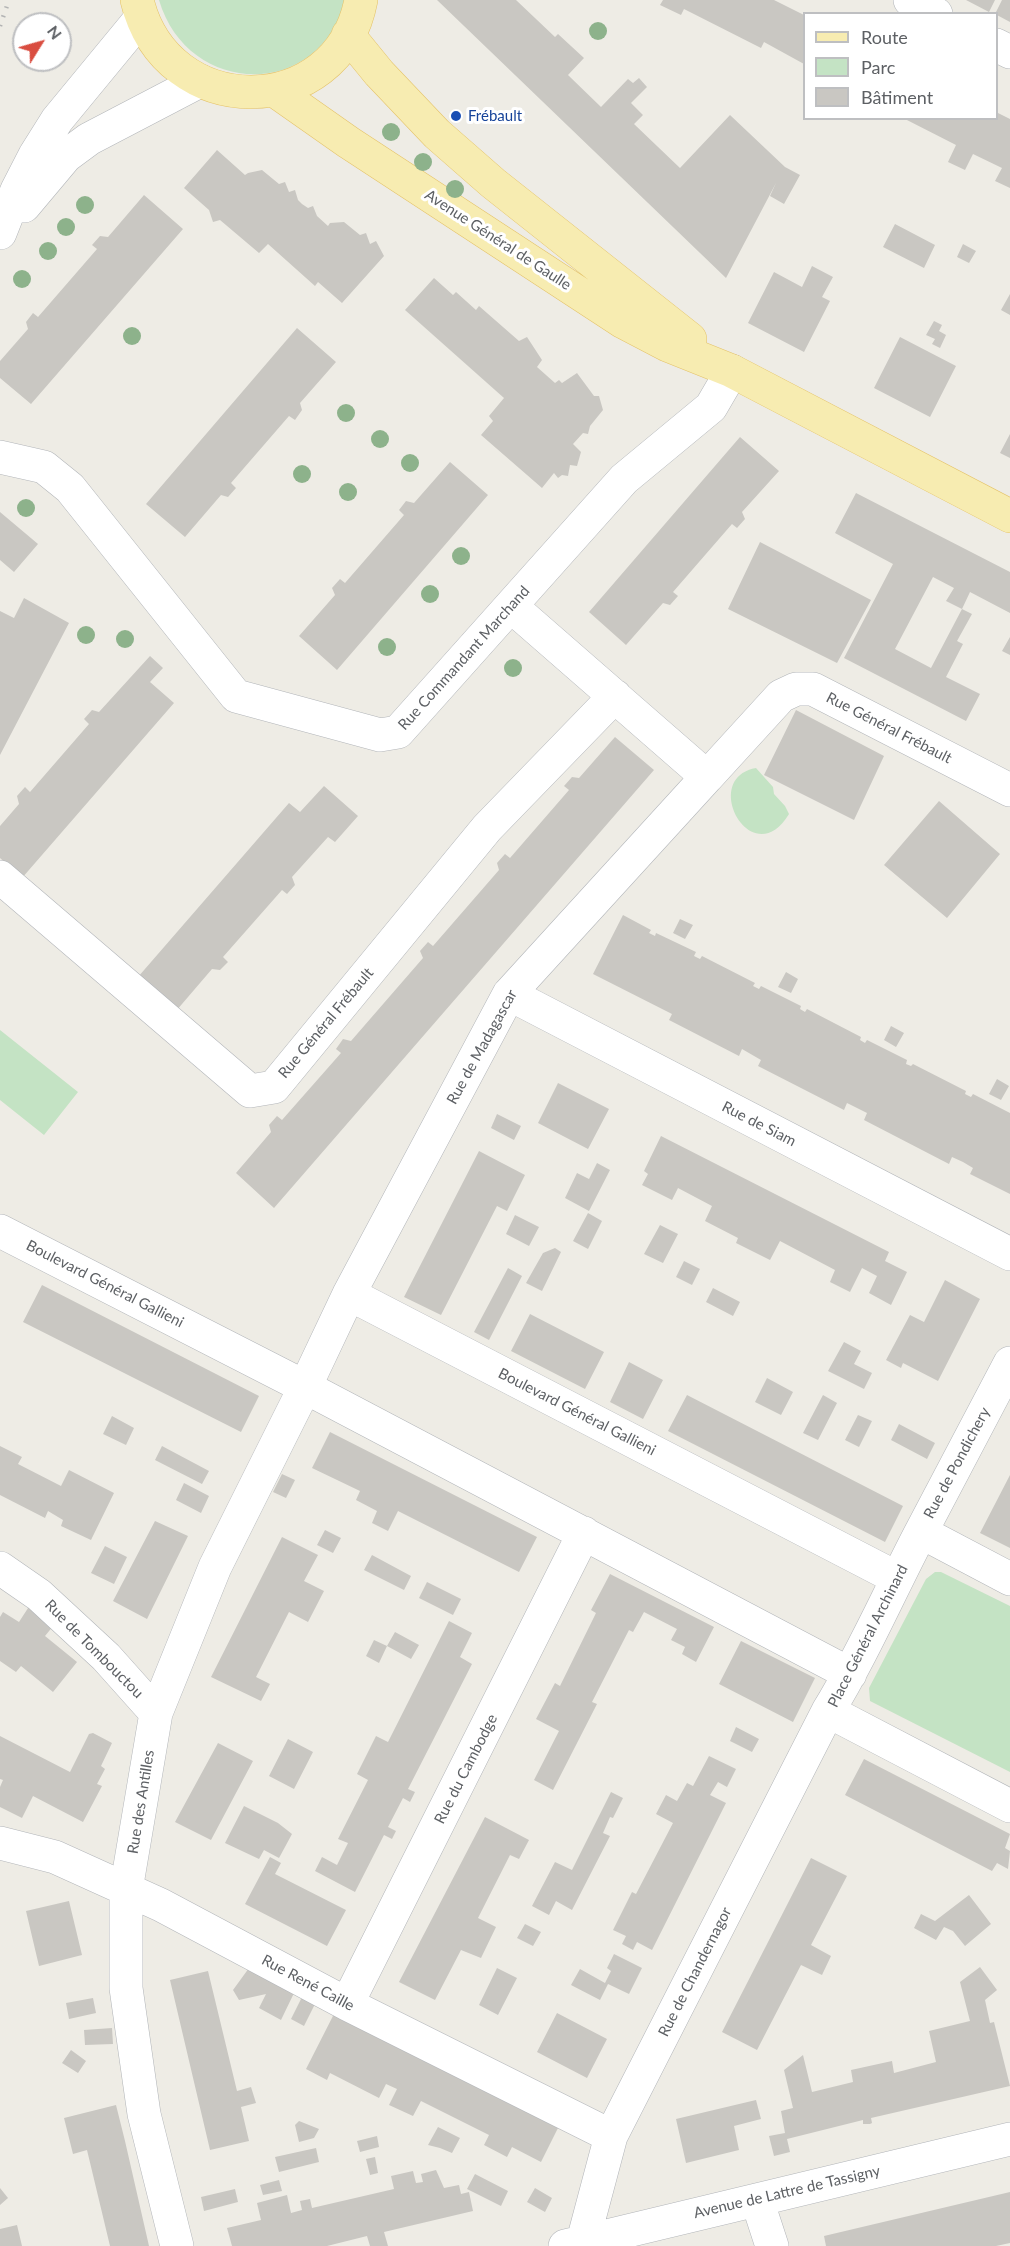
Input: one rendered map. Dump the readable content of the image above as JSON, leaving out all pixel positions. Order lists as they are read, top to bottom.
{
  "streets": {
    "main road": ["Avenue Général de Gaulle"],
    "street": [
      "Rue Commandant Marchand",
      "Rue Général Frébault",
      "Rue de Madagascar",
      "Rue de Siam",
      "Boulevard Général Gallieni",
      "Rue de Pondichery",
      "Place Général Archinard",
      "Rue de Tombouctou",
      "Rue du Cambodge",
      "Rue des Antilles",
      "Rue de Chandernagor",
      "Rue René Caille",
      "Avenue de Lattre de Tassigny"
    ]
  },
  "crossings": [
    ["Avenue Général de Gaulle", "Rue Commandant Marchand"],
    ["Rue Général Frébault", "Rue de Madagascar"],
    ["Rue de Madagascar", "Rue de Siam"],
    ["Rue de Madagascar", "Boulevard Général Gallieni"],
    ["Boulevard Général Gallieni", "Place Général Archinard"],
    ["Boulevard Général Gallieni", "Rue du Cambodge"],
    ["Boulevard Général Gallieni", "Rue des Antilles"],
    ["Rue de Pondichery", "Place Général Archinard"],
    ["Place Général Archinard", "Rue de Chandernagor"],
    ["Rue de Tombouctou", "Rue des Antilles"],
    ["Rue du Cambodge", "Rue René Caille"],
    ["Rue des Antilles", "Rue René Caille"],
    ["Rue de Chandernagor", "Rue René Caille"],
    ["Rue de Chandernagor", "Avenue de Lattre de Tassigny"]
  ],
  "places": ["Frébault"],
  "legend": ["Route", "Parc", "Bâtiment"],
  "north": "top right"
}
